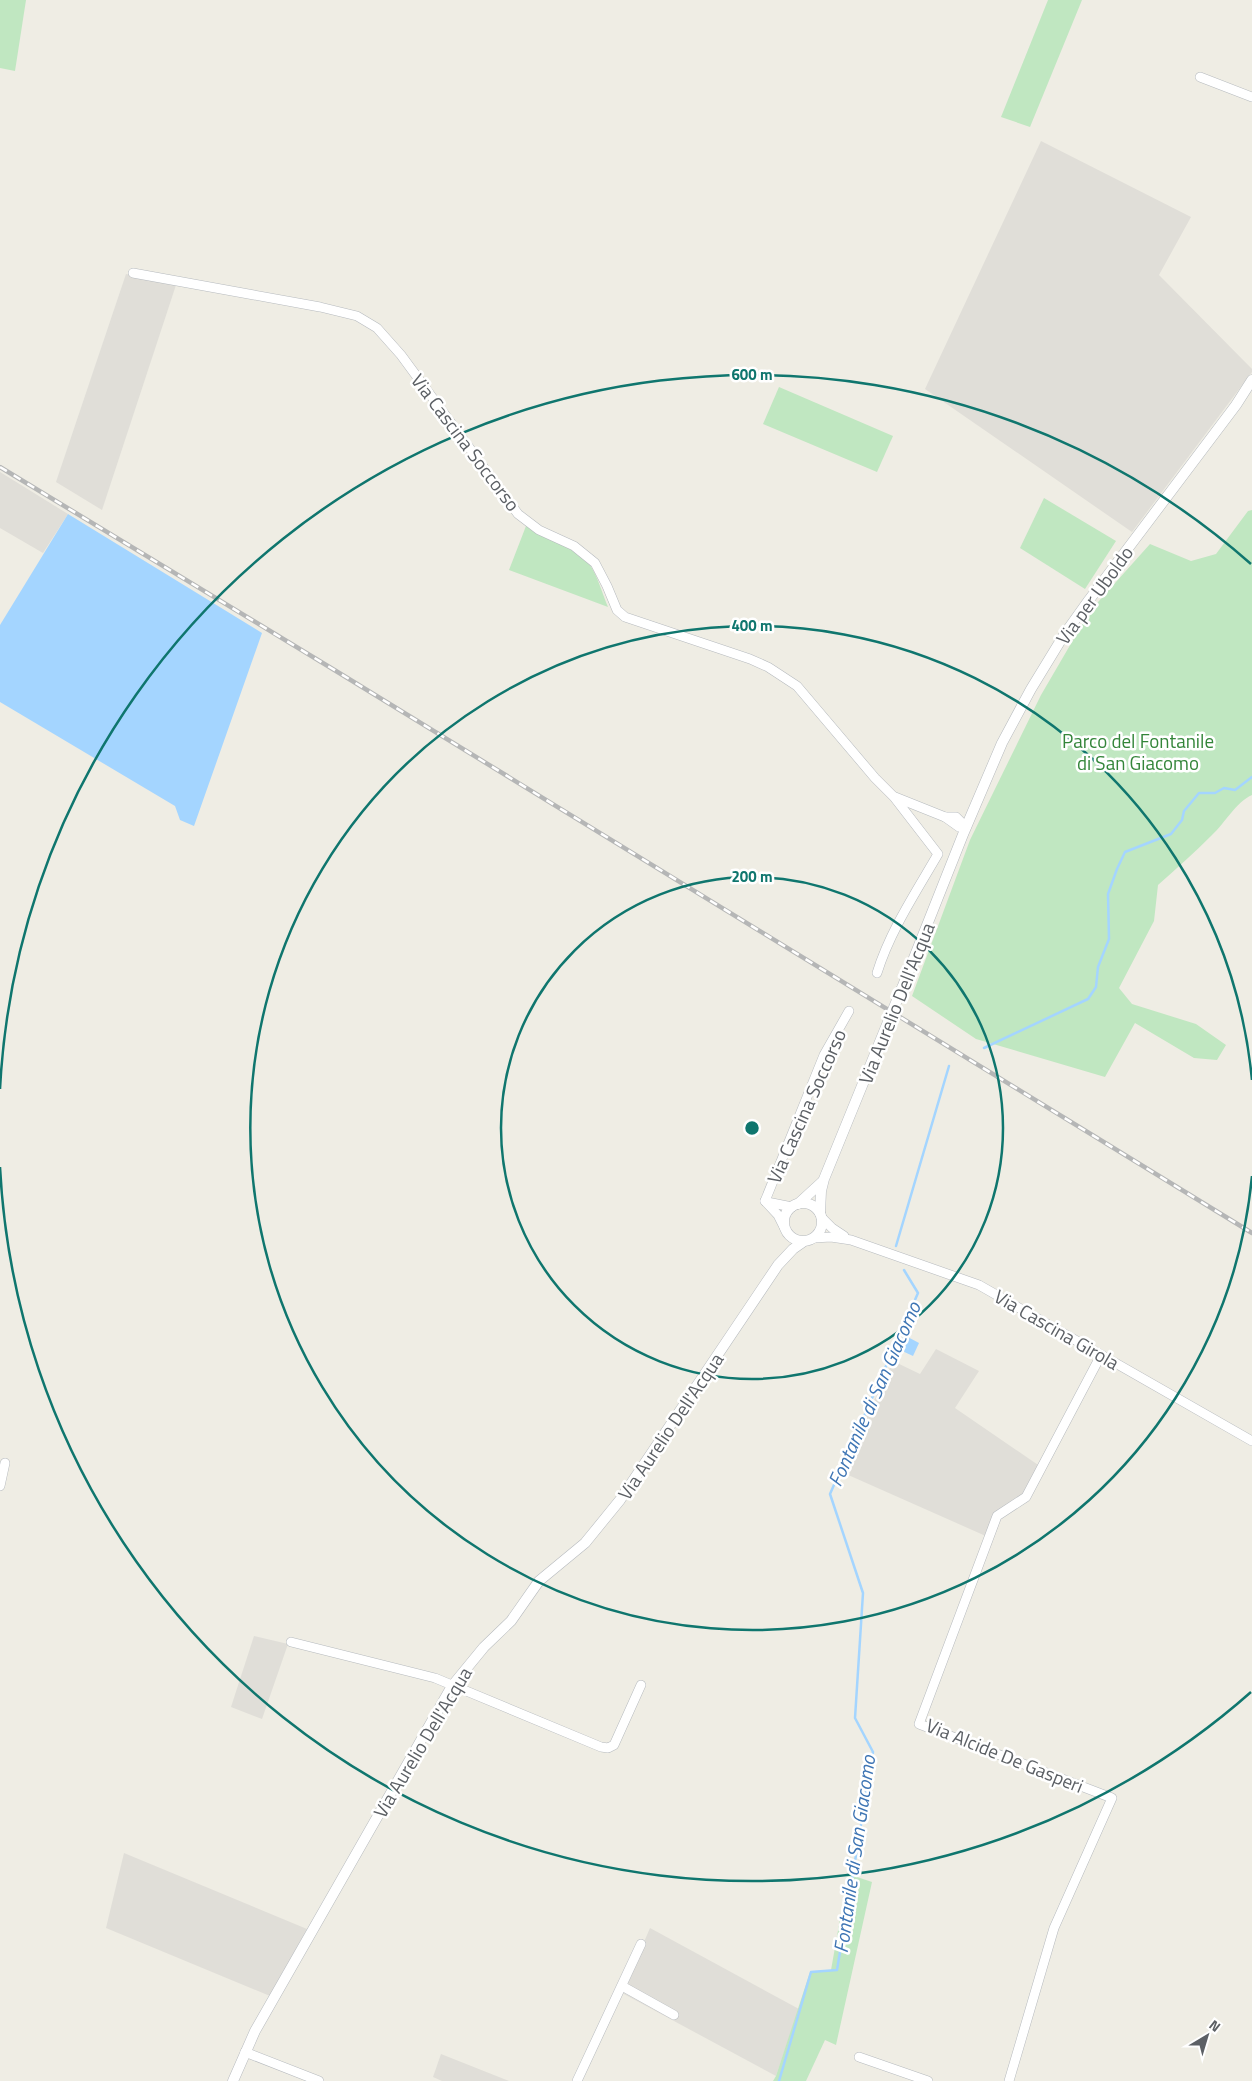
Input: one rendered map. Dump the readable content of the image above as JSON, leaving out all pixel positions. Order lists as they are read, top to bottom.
{
  "streets": {
    "street": [
      "Via Cascina Soccorso",
      "Via per Uboldo",
      "Via Aurelio Dell'Acqua",
      "Via Cascina Girola",
      "Via Alcide De Gasperi"
    ]
  },
  "crossings": [
    ["Via Cascina Soccorso", "Via per Uboldo"],
    ["Via Cascina Soccorso", "Via Aurelio Dell'Acqua"],
    ["Via Cascina Soccorso", "Via Cascina Girola"],
    ["Via per Uboldo", "Via Aurelio Dell'Acqua"],
    ["Via Aurelio Dell'Acqua", "Via Cascina Girola"],
    ["Via Cascina Girola", "Via Alcide De Gasperi"]
  ],
  "water": ["Fontanile di San Giacomo"],
  "parks": ["Parco del Fontanile di San Giacomo"],
  "north": "top right",
  "rings": ["600 m", "400 m", "200 m"]
}
